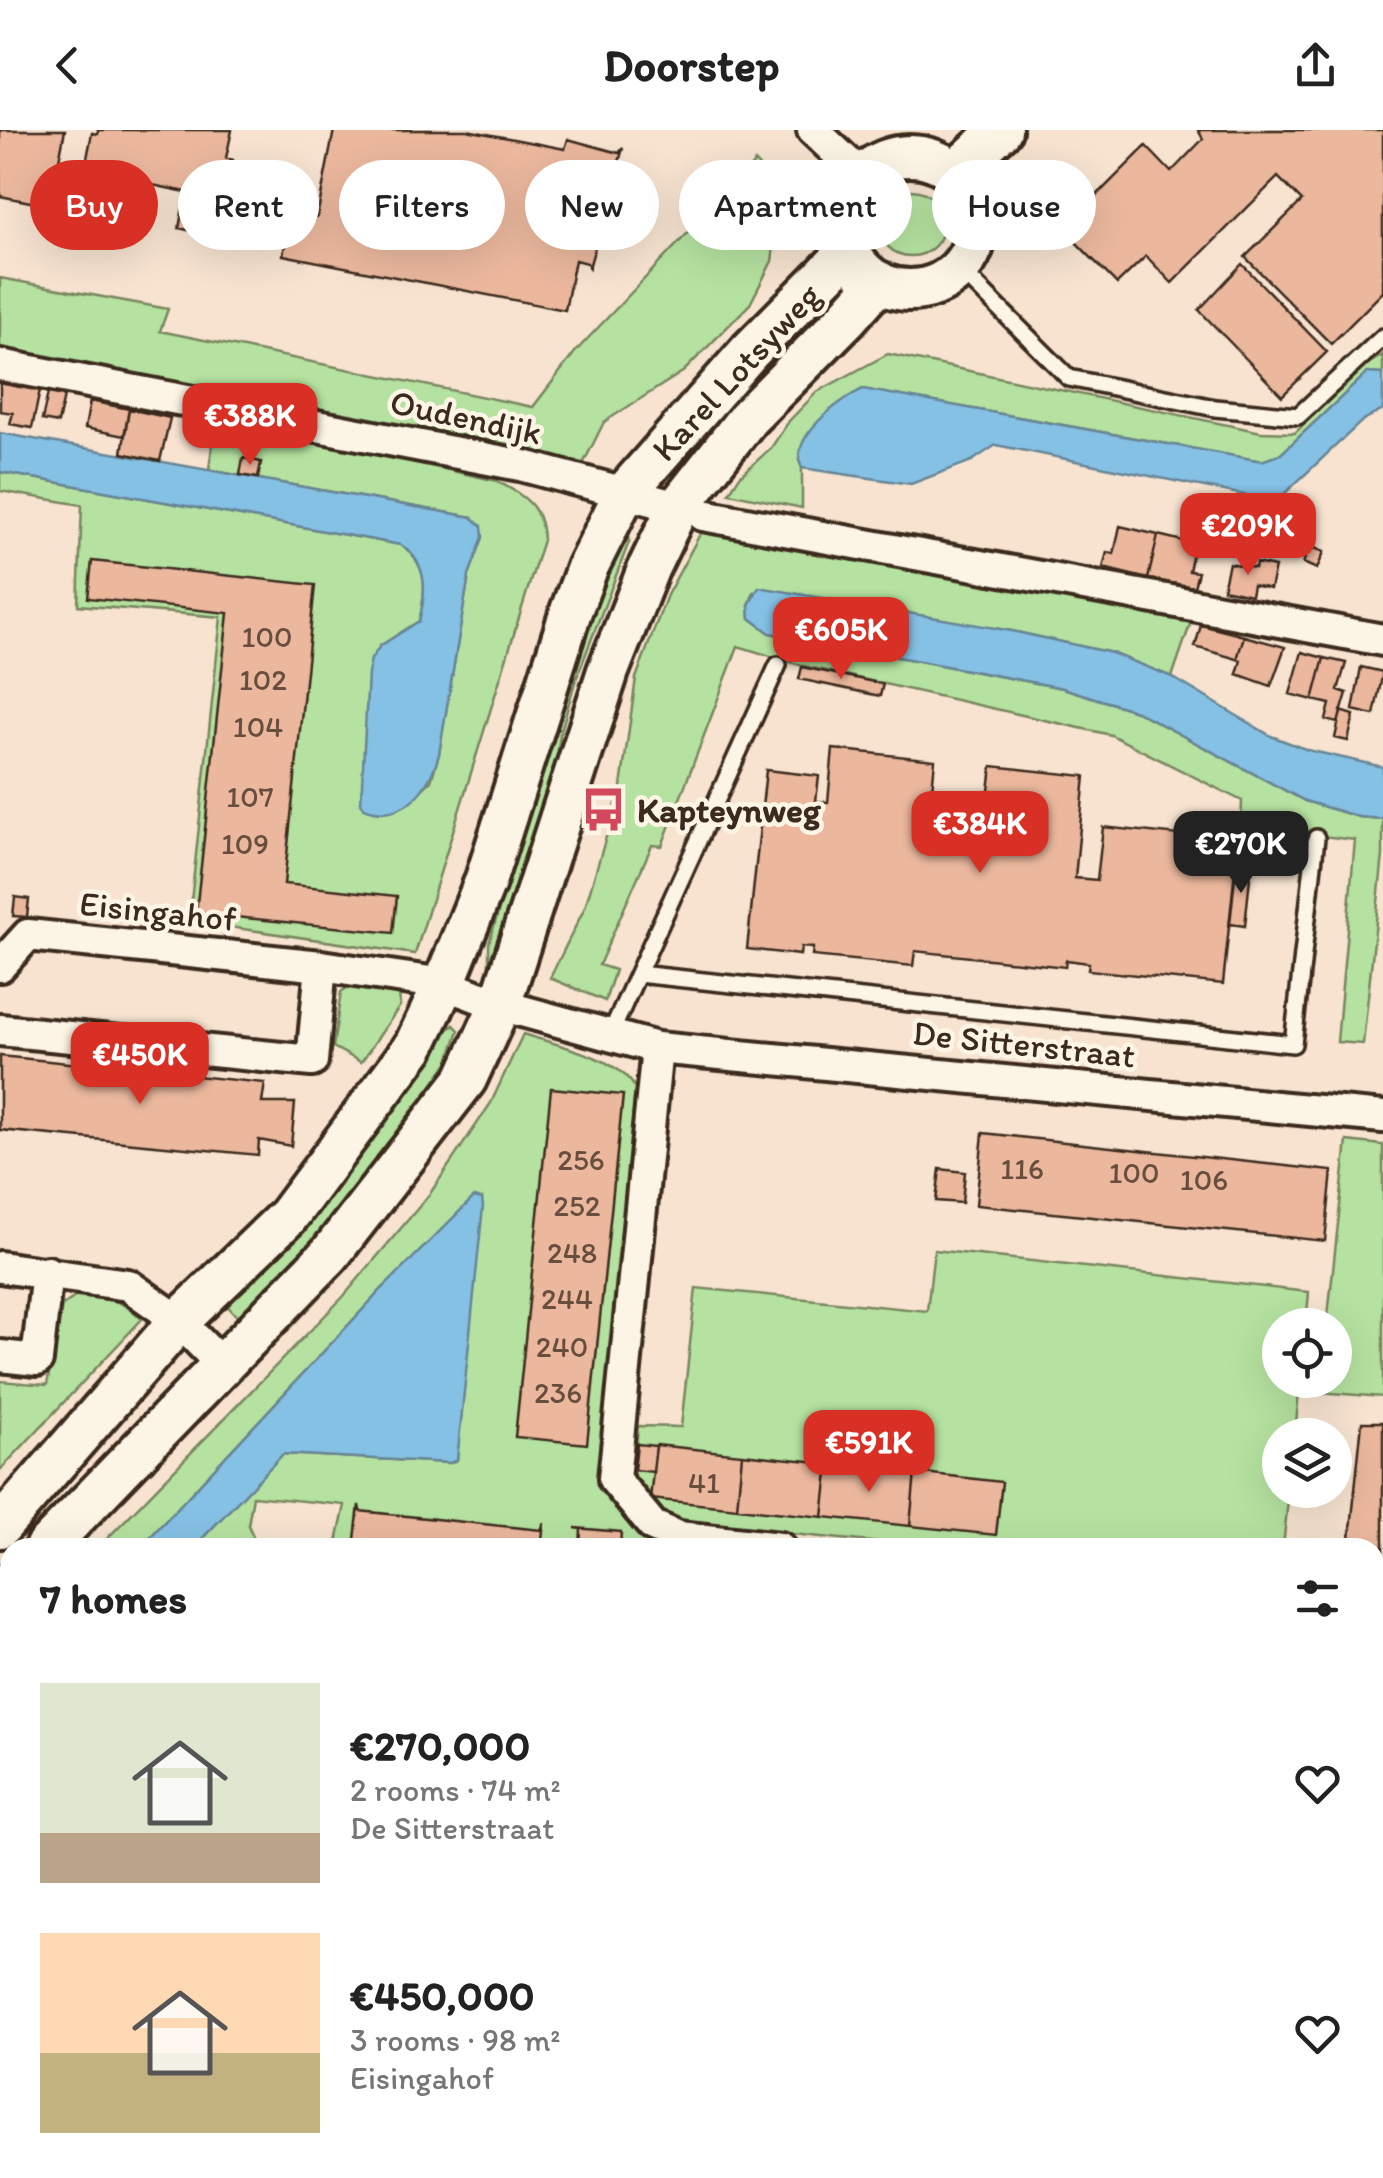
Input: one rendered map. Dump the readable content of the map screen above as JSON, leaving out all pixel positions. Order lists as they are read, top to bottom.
{
  "streets": {
    "street": [
      "Karel Lotsyweg",
      "Oudendijk",
      "Eisingahof",
      "De Sitterstraat"
    ]
  },
  "crossings": [
    ["Karel Lotsyweg", "Oudendijk"],
    ["Eisingahof", "De Sitterstraat"]
  ],
  "places": {
    "bus stop": ["Kapteynweg"]
  },
  "house_numbers": [
    "100",
    "102",
    "104",
    "107",
    "109",
    "256",
    "116",
    "100",
    "106",
    "252",
    "248",
    "244",
    "240",
    "236",
    "41"
  ],
  "page": {
    "header": "Doorstep",
    "chip": [
      "Buy",
      "Rent",
      "Filters",
      "New",
      "Apartment",
      "House"
    ],
    "price": [
      "€388K",
      "€209K",
      "€605K",
      "€384K",
      "€270K",
      "€450K",
      "€591K"
    ],
    "heading": "7 homes",
    "list": [
      {
        "name": "€270,000",
        "note": "2 rooms · 74 m² · De Sitterstraat"
      },
      {
        "name": "€450,000",
        "note": "3 rooms · 98 m² · Eisingahof"
      }
    ]
  }
}
